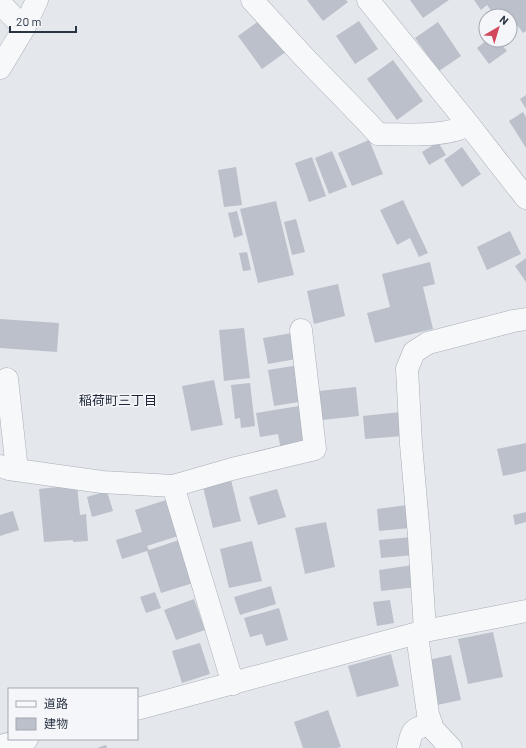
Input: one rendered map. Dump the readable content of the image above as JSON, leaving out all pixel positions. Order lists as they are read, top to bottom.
{
  "districts": ["稲荷町三丁目"],
  "legend": ["道路", "建物"],
  "scale_bar": "20 m",
  "north": "top right"
}
